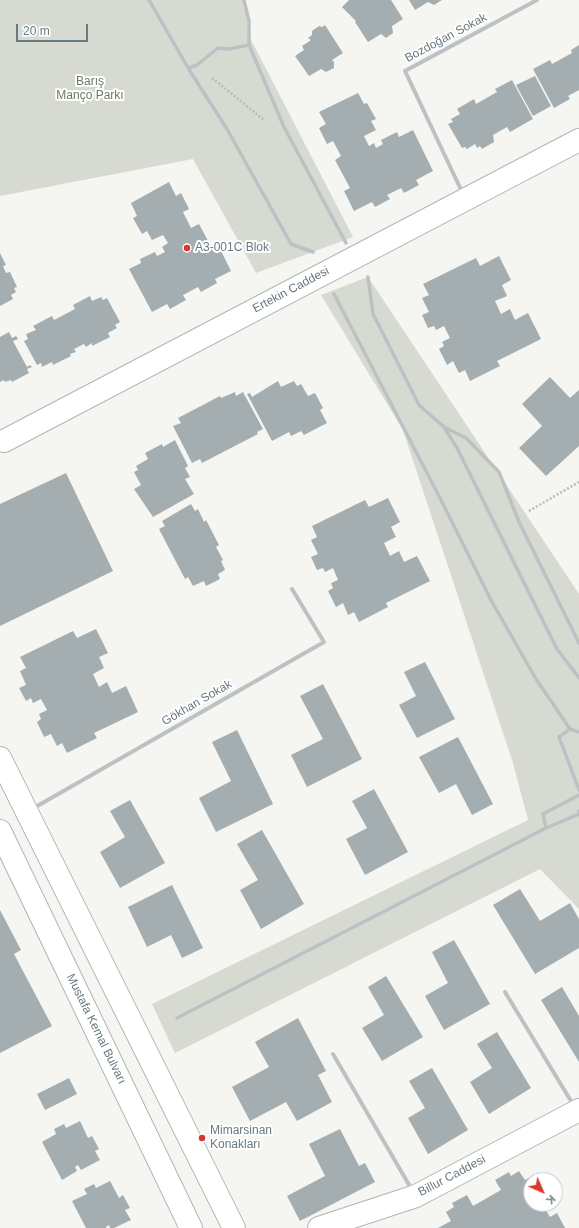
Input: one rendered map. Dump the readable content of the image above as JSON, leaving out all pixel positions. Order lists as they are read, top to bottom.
{
  "streets": {
    "main road": ["Ertekin Caddesi", "Mustafa Kemal Bulvarı", "Billur Caddesi"],
    "street": ["Bozdoğan Sokak", "Gökhan Sokak"]
  },
  "crossings": [
    ["Bozdoğan Sokak", "Ertekin Caddesi"]
  ],
  "parks": ["Barış Manço Parkı"],
  "places": ["A3-001C Blok", "Mimarsinan Konakları"],
  "scale_bar": "20 m",
  "north": "bottom right"
}
